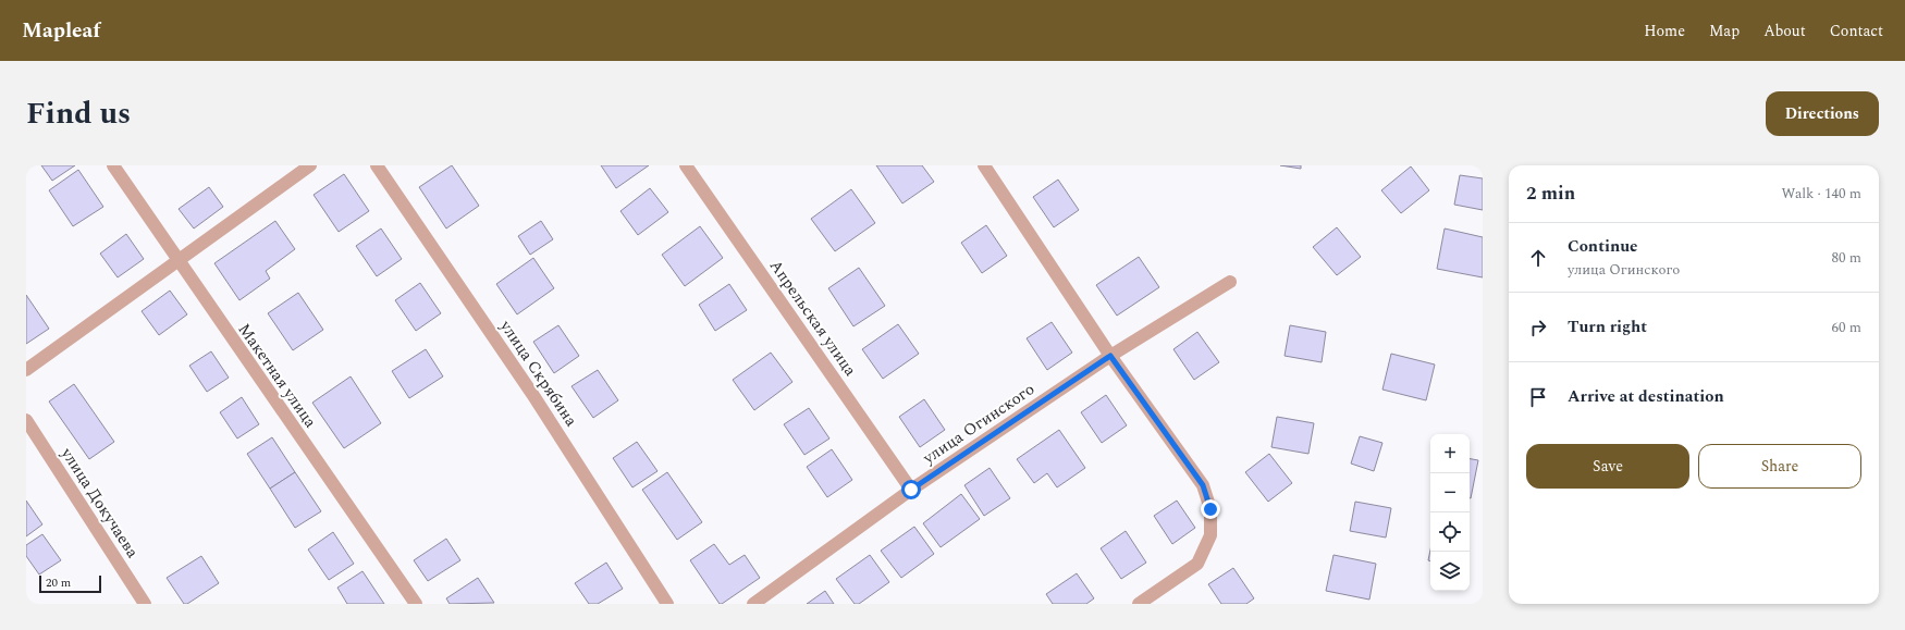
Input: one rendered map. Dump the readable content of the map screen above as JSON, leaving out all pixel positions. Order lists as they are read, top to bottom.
{
  "streets": {
    "street": [
      "Апрельская улица",
      "улица Скрябина",
      "Макетная улица",
      "улица Огинского",
      "улица Докучаева"
    ]
  },
  "crossings": [
    ["Апрельская улица", "улица Огинского"]
  ],
  "scale_bar": "20 m",
  "page": {
    "header": "Mapleaf",
    "nav": [
      "Home",
      "Map",
      "About",
      "Contact"
    ],
    "title": "Find us",
    "buttons": [
      "Directions",
      ["Save", "Share"]
    ],
    "heading": ["2 min", "Walk · 140 m"],
    "list": [
      ["Continue", "улица Огинского", "80 m"],
      ["Turn right", "60 m"],
      "Arrive at destination"
    ],
    "map_buttons": ["+", "−"],
    "scale": "20 m"
  }
}
